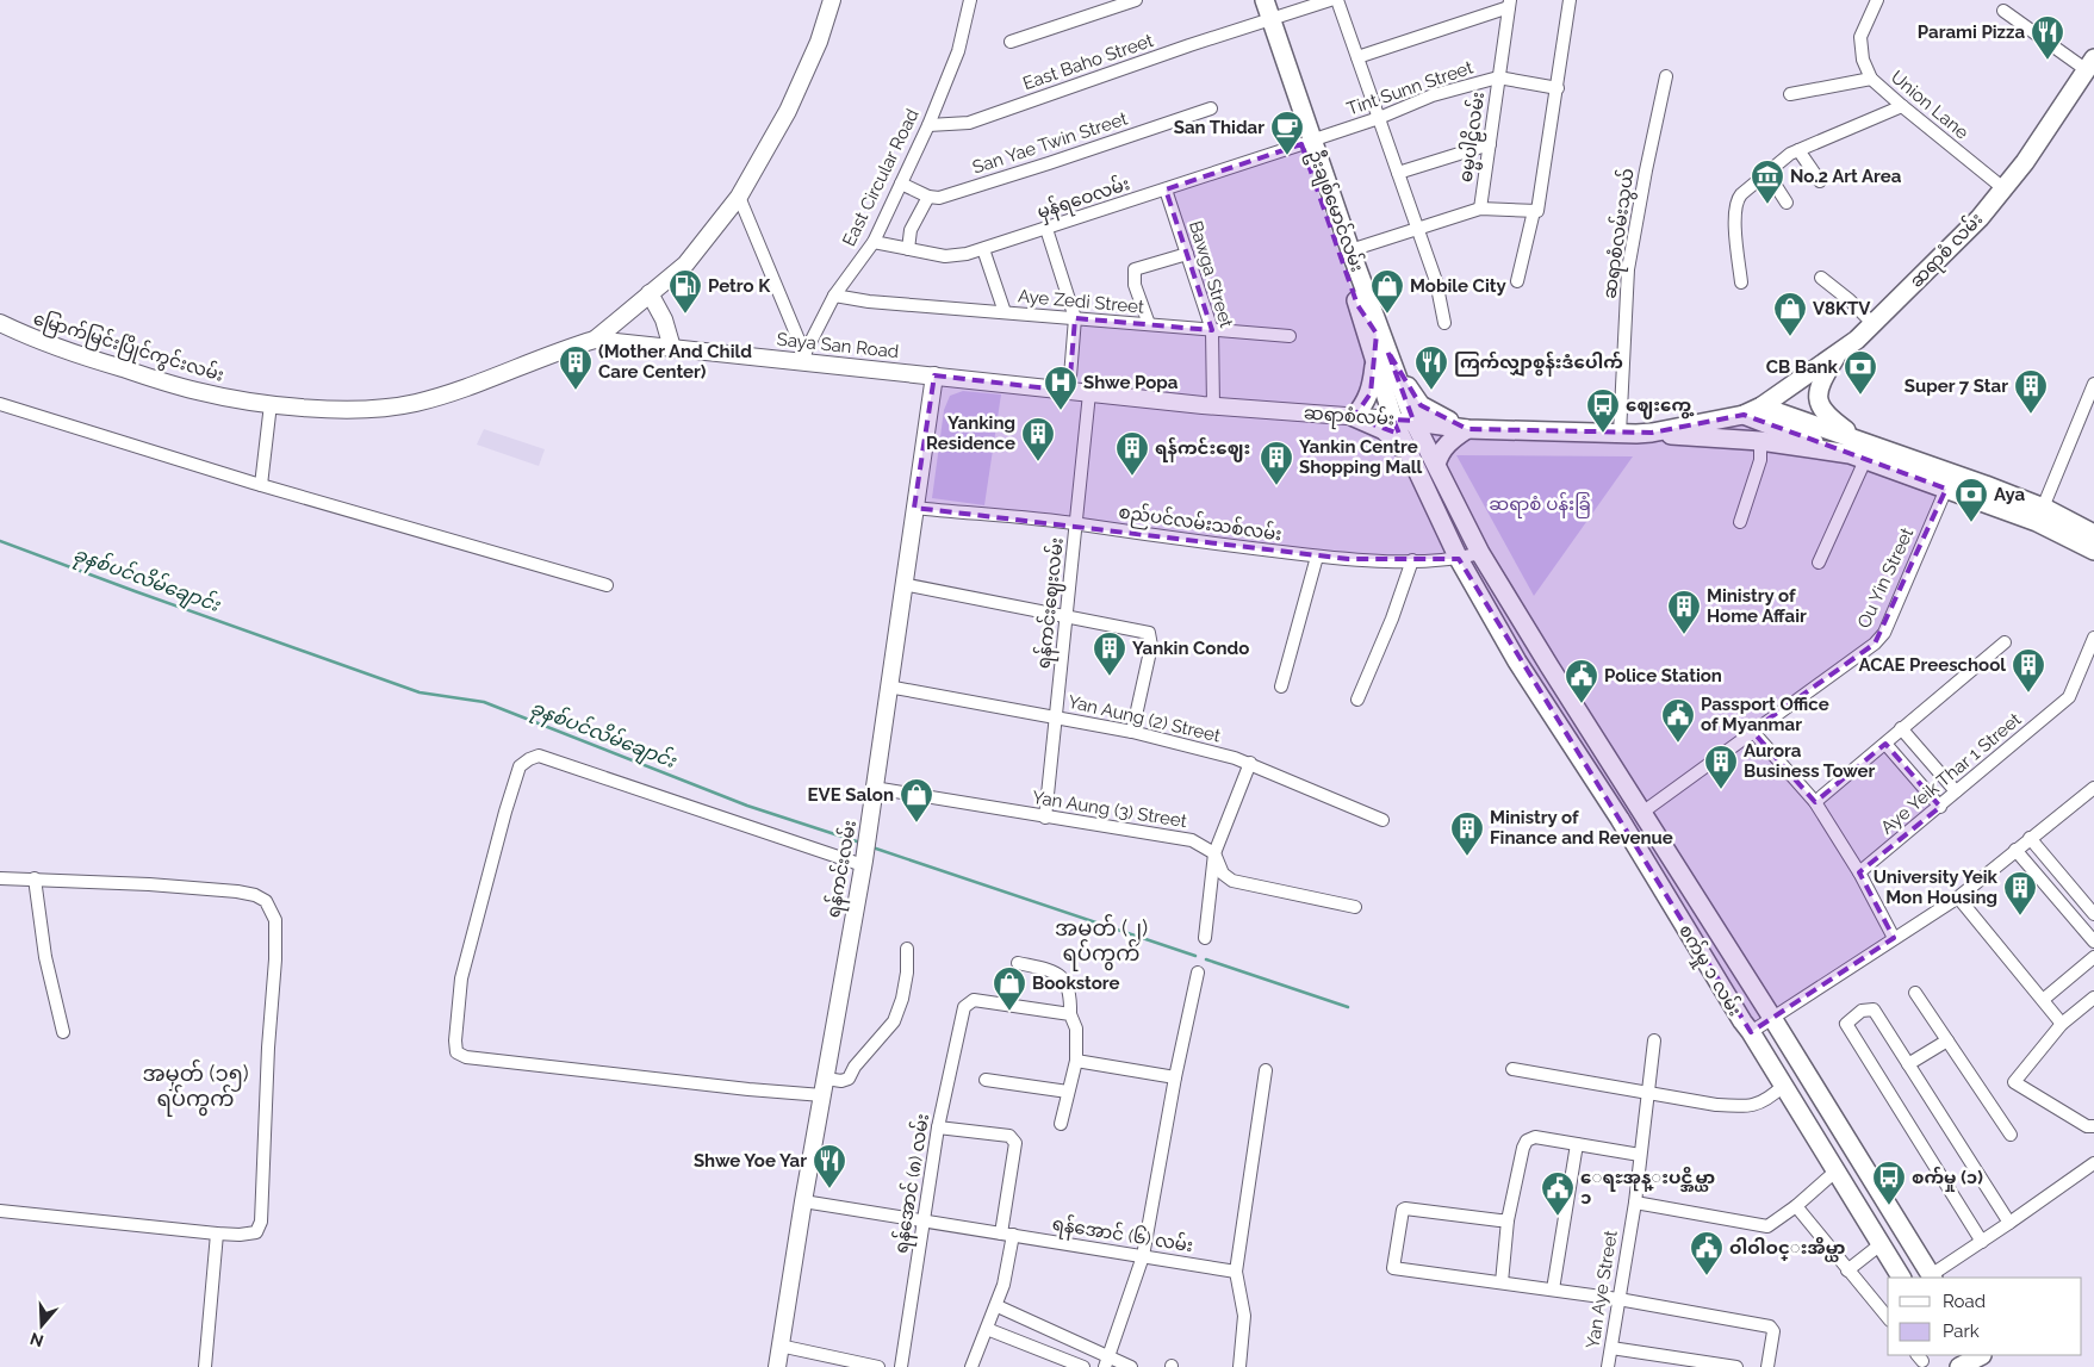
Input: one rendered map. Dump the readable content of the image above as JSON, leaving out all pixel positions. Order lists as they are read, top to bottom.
{
  "streets": {
    "main road": [
      "ဦးချစ်မောင်လမ်း",
      "ဆရာစံ လမ်း",
      "Saya San Road",
      "မြောက်မြင်းပြိုင်ကွင်းလမ်း",
      "ဆရာစံလမ်း",
      "ရန်ကင်းလမ်း",
      "စက်မှု ၁ လမ်း"
    ],
    "street": [
      "East Baho Street",
      "Tint Sunn Street",
      "Union Lane",
      "ဓမ္မပါဠိလမ်း",
      "San Yae Twin Street",
      "East Circular Road",
      "မှန်ရဝေလမ်း",
      "ဆရာစံလမ်းသွယ်",
      "Bawga Street",
      "Aye Zedi Street",
      "စည်ပင်လမ်းသစ်လမ်း",
      "Ou Yin Street",
      "ရန်ကင်းဈေးလမ်း",
      "Yan Aung (2) Street",
      "Aye Yeik Thar 1 Street",
      "Yan Aung (3) Street",
      "ရန်အောင် (၈) လမ်း",
      "ရန်အောင် (၆) လမ်း",
      "Yan Aye Street"
    ]
  },
  "crossings": [
    ["East Baho Street", "East Circular Road"],
    ["East Baho Street", "ဦးချစ်မောင်လမ်း"],
    ["Tint Sunn Street", "ဓမ္မပါဠိလမ်း"],
    ["Tint Sunn Street", "မှန်ရဝေလမ်း"],
    ["Tint Sunn Street", "ဦးချစ်မောင်လမ်း"],
    ["Union Lane", "ဆရာစံ လမ်း"],
    ["East Circular Road", "မှန်ရဝေလမ်း"],
    ["East Circular Road", "Aye Zedi Street"],
    ["East Circular Road", "Saya San Road"],
    ["မှန်ရဝေလမ်း", "ဦးချစ်မောင်လမ်း"],
    ["မှန်ရဝေလမ်း", "Bawga Street"],
    ["ဦးချစ်မောင်လမ်း", "ဆရာစံလမ်း"],
    ["ဆရာစံလမ်းသွယ်", "ဆရာစံလမ်း"],
    ["ဆရာစံ လမ်း", "ဆရာစံလမ်း"],
    ["Bawga Street", "Aye Zedi Street"],
    ["Bawga Street", "ဆရာစံလမ်း"],
    ["Saya San Road", "မြောက်မြင်းပြိုင်ကွင်းလမ်း"],
    ["Saya San Road", "ဆရာစံလမ်း"],
    ["Saya San Road", "ရန်ကင်းလမ်း"],
    ["ဆရာစံလမ်း", "ရန်ကင်းဈေးလမ်း"],
    ["ဆရာစံလမ်း", "ရန်ကင်းလမ်း"],
    ["စည်ပင်လမ်းသစ်လမ်း", "ရန်ကင်းဈေးလမ်း"],
    ["စည်ပင်လမ်းသစ်လမ်း", "ရန်ကင်းလမ်း"],
    ["စည်ပင်လမ်းသစ်လမ်း", "စက်မှု ၁ လမ်း"],
    ["Ou Yin Street", "စက်မှု ၁ လမ်း"],
    ["ရန်ကင်းဈေးလမ်း", "Yan Aung (2) Street"],
    ["ရန်ကင်းဈေးလမ်း", "Yan Aung (3) Street"],
    ["Yan Aung (2) Street", "ရန်ကင်းလမ်း"],
    ["Yan Aung (3) Street", "ရန်ကင်းလမ်း"],
    ["ရန်ကင်းလမ်း", "ရန်အောင် (၆) လမ်း"],
    ["ရန်အောင် (၈) လမ်း", "ရန်အောင် (၆) လမ်း"]
  ],
  "districts": ["အမှတ် (၂) ရပ်ကွက်", "အမှတ် (၁၅) ရပ်ကွက်"],
  "water": ["ခုနစ်ပင်လိမ်ချောင်း"],
  "parks": ["ဆရာစံ ပန်းခြံ"],
  "places": {
    "restaurant": ["Parami Pizza", "ကြက်လျှာစွန်းဒံပေါက်", "Shwe Yoe Yar"],
    "cafe": ["San Thidar"],
    "museum": ["No.2 Art Area"],
    "fuel station": ["Petro K"],
    "shop": [
      "Mobile City",
      "V8KTV",
      "EVE Salon",
      "Bookstore"
    ],
    "building": [
      "(Mother And Child Care Center)",
      "Super 7 Star",
      "Yanking Residence",
      "ရန်ကင်းဈေး",
      "Yankin Centre Shopping Mall",
      "Ministry of Home Affair",
      "Yankin Condo",
      "ACAE Preeschool",
      "Aurora Business Tower",
      "Ministry of Finance and Revenue",
      "University Yeik Mon Housing"
    ],
    "bank": ["CB Bank", "Aya"],
    "hospital": ["Shwe Popa"],
    "bus stop": ["ဈေးကွေ့", "စက်မှု (၁)"],
    "public building": [
      "Police Station",
      "Passport Office of Myanmar",
      "ေရႊအုန္းပင္အိမ္ယာ ၁",
      "ဝါဝါဝင္းအိမ္ယာ"
    ]
  },
  "legend": ["Road", "Park"],
  "north": "bottom"
}
